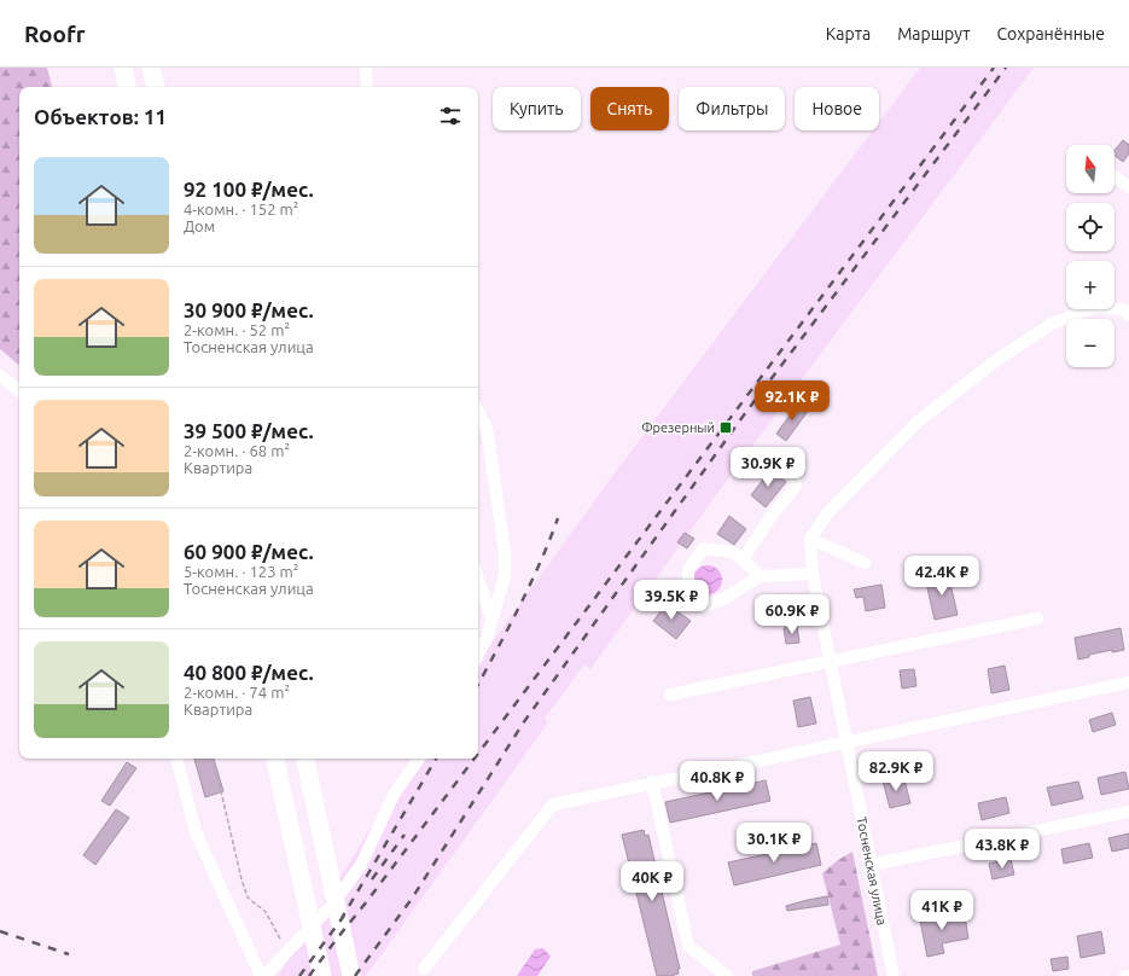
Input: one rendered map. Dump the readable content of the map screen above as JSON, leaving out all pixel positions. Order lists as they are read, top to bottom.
{
  "streets": {
    "street": ["Тосненская улица"]
  },
  "places": {
    "transit": ["Фрезерный"]
  },
  "north": "top",
  "page": {
    "header": "Roofr",
    "nav": ["Карта", "Маршрут", "Сохранённые"],
    "chip": [
      "Купить",
      "Снять",
      "Фильтры",
      "Новое"
    ],
    "heading": "Объектов: 11",
    "map_buttons": ["+", "−"],
    "list": [
      {
        "name": "92 100 ₽/мес.",
        "note": "4-комн. · 152 m² · Дом"
      },
      {
        "name": "30 900 ₽/мес.",
        "note": "2-комн. · 52 m² · Тосненская улица"
      },
      {
        "name": "39 500 ₽/мес.",
        "note": "2-комн. · 68 m² · Квартира"
      },
      {
        "name": "60 900 ₽/мес.",
        "note": "5-комн. · 123 m² · Тосненская улица"
      },
      {
        "name": "40 800 ₽/мес.",
        "note": "2-комн. · 74 m² · Квартира"
      }
    ],
    "price": [
      "92.1K ₽",
      "30.9K ₽",
      "42.4K ₽",
      "39.5K ₽",
      "60.9K ₽",
      "82.9K ₽",
      "40.8K ₽",
      "30.1K ₽",
      "43.8K ₽",
      "40K ₽",
      "41K ₽"
    ]
  }
}
